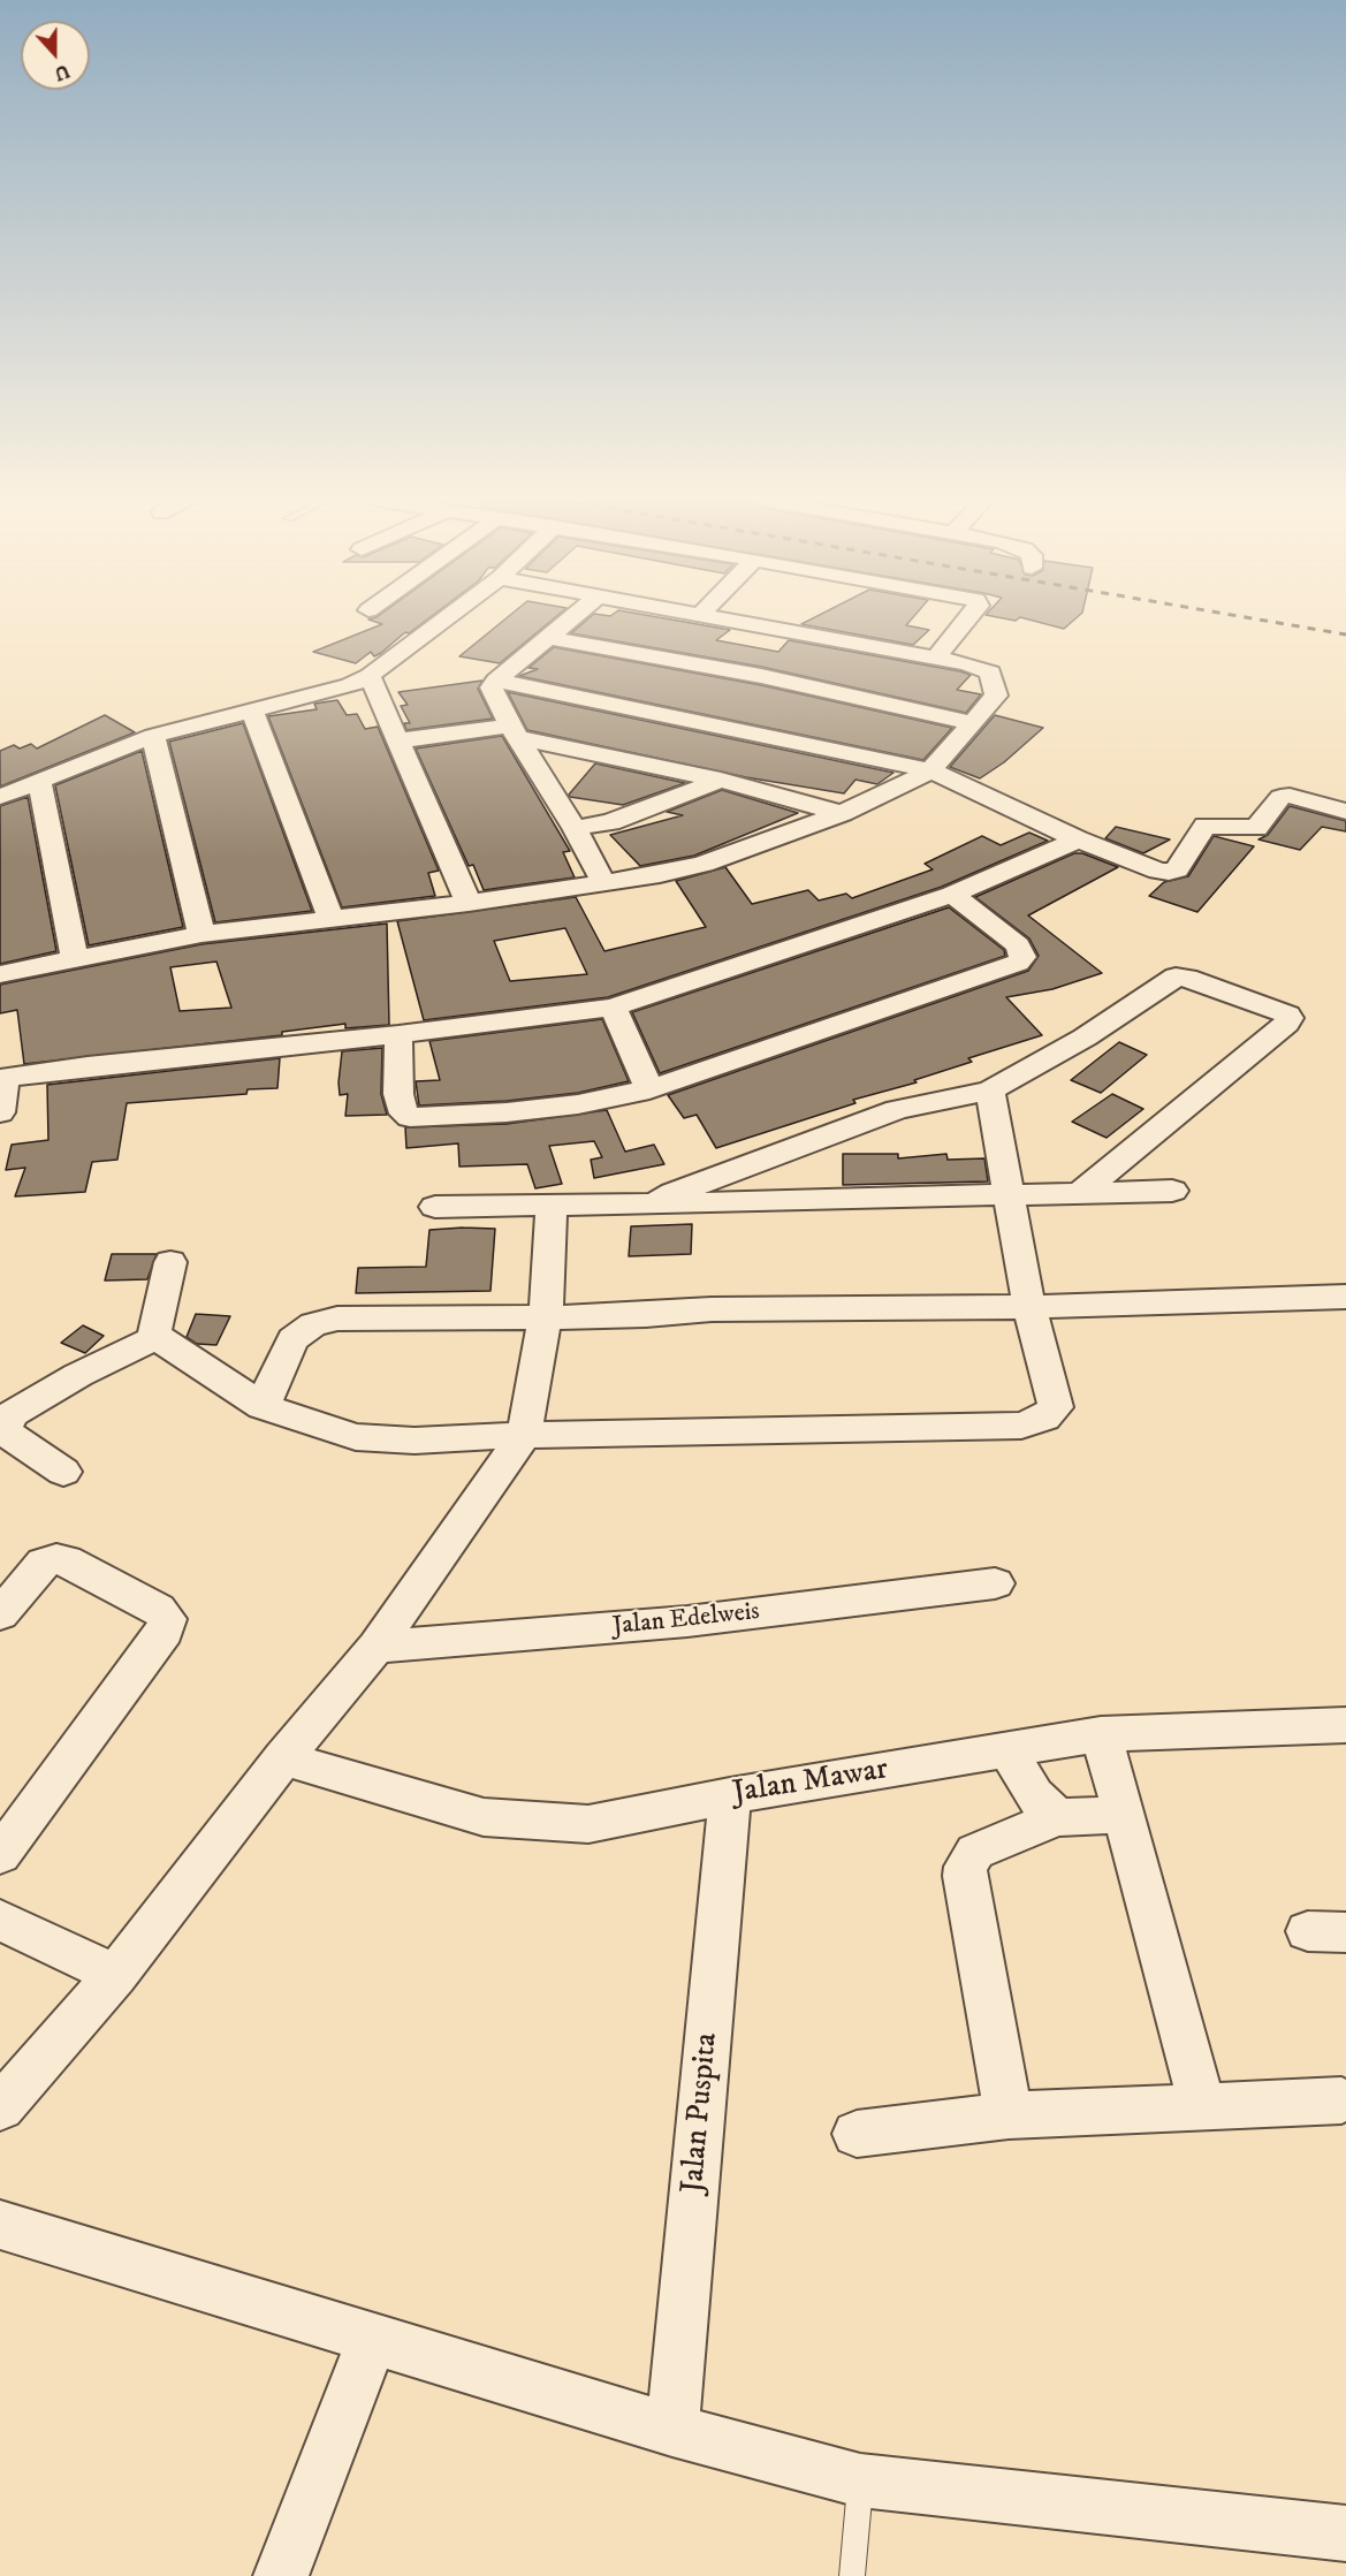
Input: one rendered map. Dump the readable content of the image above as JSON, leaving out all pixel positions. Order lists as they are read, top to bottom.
{
  "streets": {
    "street": ["Jalan Edelweis", "Jalan Mawar", "Jalan Puspita"]
  },
  "crossings": [
    ["Jalan Mawar", "Jalan Puspita"]
  ],
  "north": "bottom"
}
